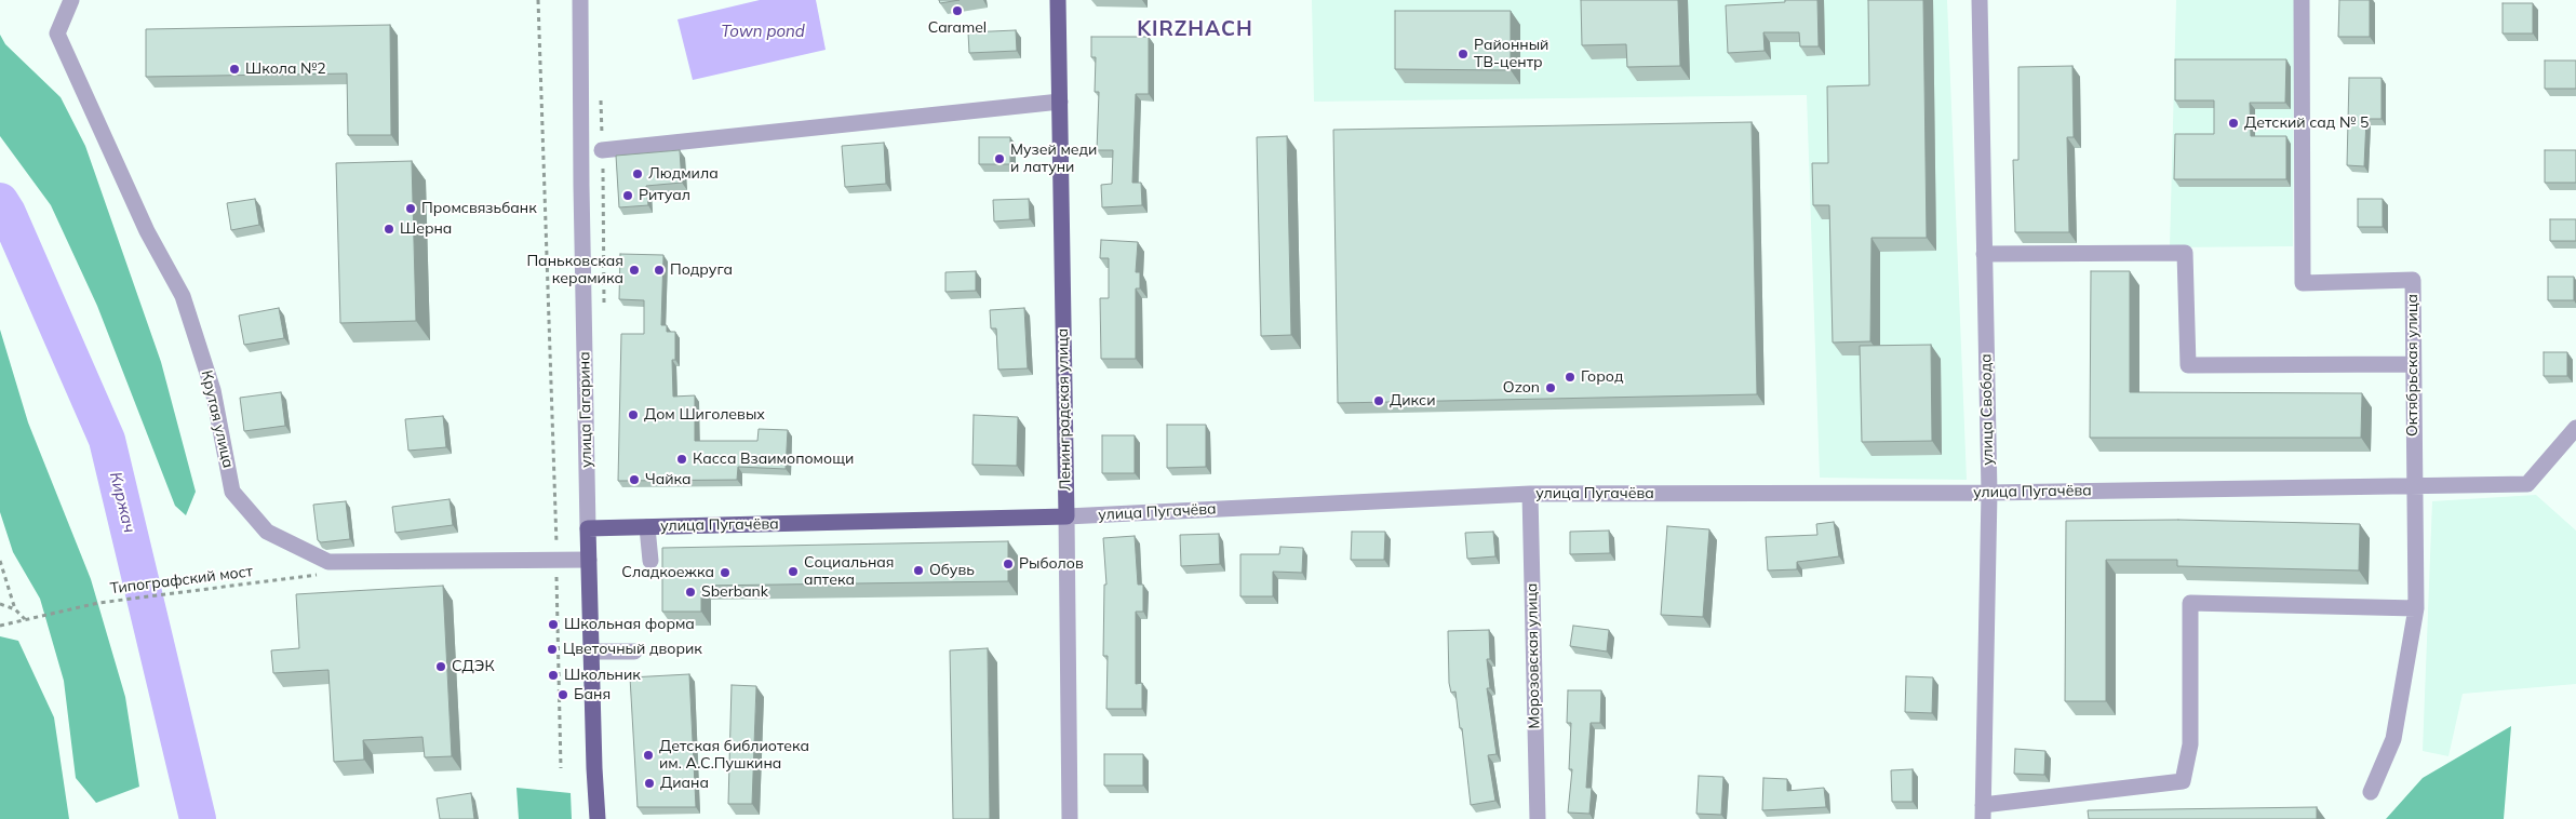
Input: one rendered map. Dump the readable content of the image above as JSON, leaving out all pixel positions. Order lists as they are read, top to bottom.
{
  "streets": {
    "main road": ["улица Гагарина", "Ленинградская улица", "улица Пугачёва"],
    "street": [
      "Октябрьская улица",
      "улица Свобода",
      "Крутая улица",
      "Морозовская улица"
    ],
    "path": ["Типографский мост"]
  },
  "crossings": [
    ["Октябрьская улица", "улица Пугачёва"],
    ["улица Гагарина", "Крутая улица"],
    ["улица Гагарина", "улица Пугачёва"],
    ["Ленинградская улица", "улица Пугачёва"],
    ["улица Свобода", "улица Пугачёва"],
    ["улица Пугачёва", "Морозовская улица"]
  ],
  "districts": ["KIRZHACH"],
  "water": ["Town pond", "Киржач"],
  "places": [
    "Caramel",
    "Районный ТВ-центр",
    "Школа №2",
    "Детский сад № 5",
    "Музей меди и латуни",
    "Людмила",
    "Ритуал",
    "Промсвязьбанк",
    "Шерна",
    "Паньковская керамика",
    "Подруга",
    "Город",
    "Ozon",
    "Дикси",
    "Дом Шиголевых",
    "Касса Взаимопомощи",
    "Чайка",
    "Рыболов",
    "Обувь",
    "Социальная аптека",
    "Сладкоежка",
    "Sberbank",
    "Школьная форма",
    "Цветочный дворик",
    "СДЭК",
    "Школьник",
    "Баня",
    "Детская библиотека им. А.С.Пушкина",
    "Диана"
  ]
}
